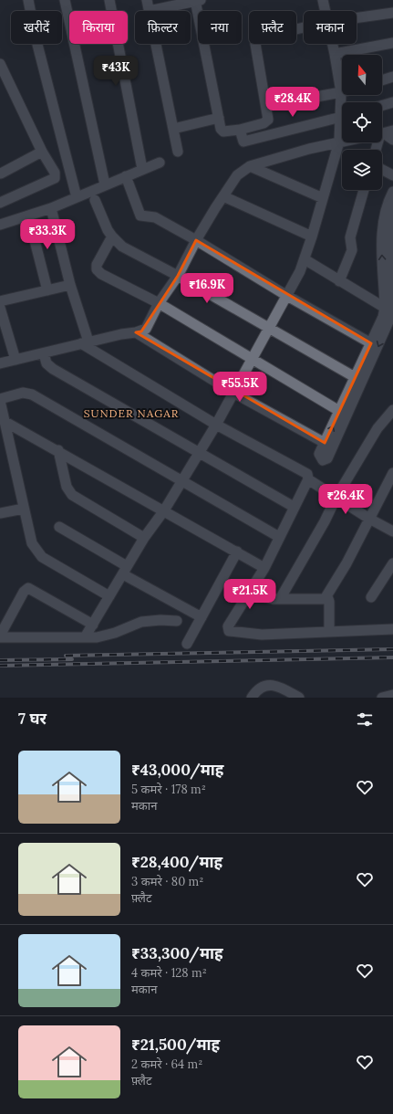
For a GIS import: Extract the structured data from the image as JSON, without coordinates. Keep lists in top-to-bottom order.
{
  "districts": ["SUNDER NAGAR"],
  "north": "top",
  "page": {
    "chip": [
      "खरीदें",
      "किराया",
      "फ़िल्टर",
      "नया",
      "फ़्लैट",
      "मकान"
    ],
    "price": [
      "₹43K",
      "₹28.4K",
      "₹33.3K",
      "₹16.9K",
      "₹55.5K",
      "₹26.4K",
      "₹21.5K"
    ],
    "heading": "7 घर",
    "list": [
      {
        "name": "₹43,000/माह",
        "note": "5 कमरे · 178 m² · मकान"
      },
      {
        "name": "₹28,400/माह",
        "note": "3 कमरे · 80 m² · फ़्लैट"
      },
      {
        "name": "₹33,300/माह",
        "note": "4 कमरे · 128 m² · मकान"
      },
      {
        "name": "₹21,500/माह",
        "note": "2 कमरे · 64 m² · फ़्लैट"
      }
    ]
  }
}
